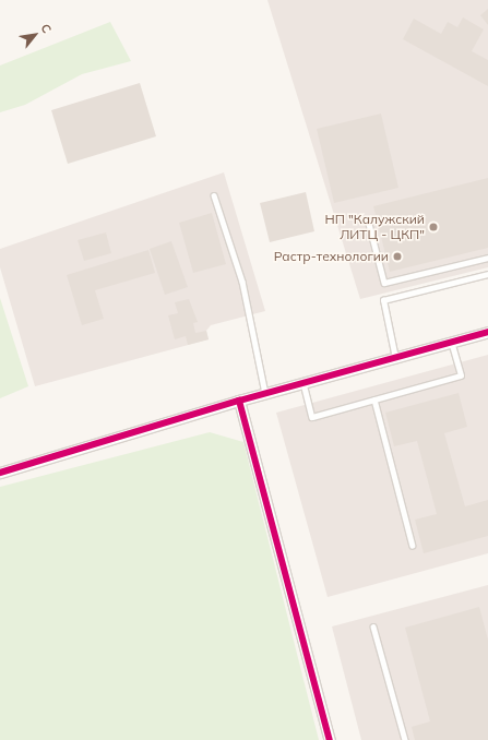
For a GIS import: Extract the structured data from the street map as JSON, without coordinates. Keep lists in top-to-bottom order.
{
  "places": ["НП \"Калужский ЛИТЦ - ЦКП\"", "Растр-технологии"],
  "north": "top right"
}
